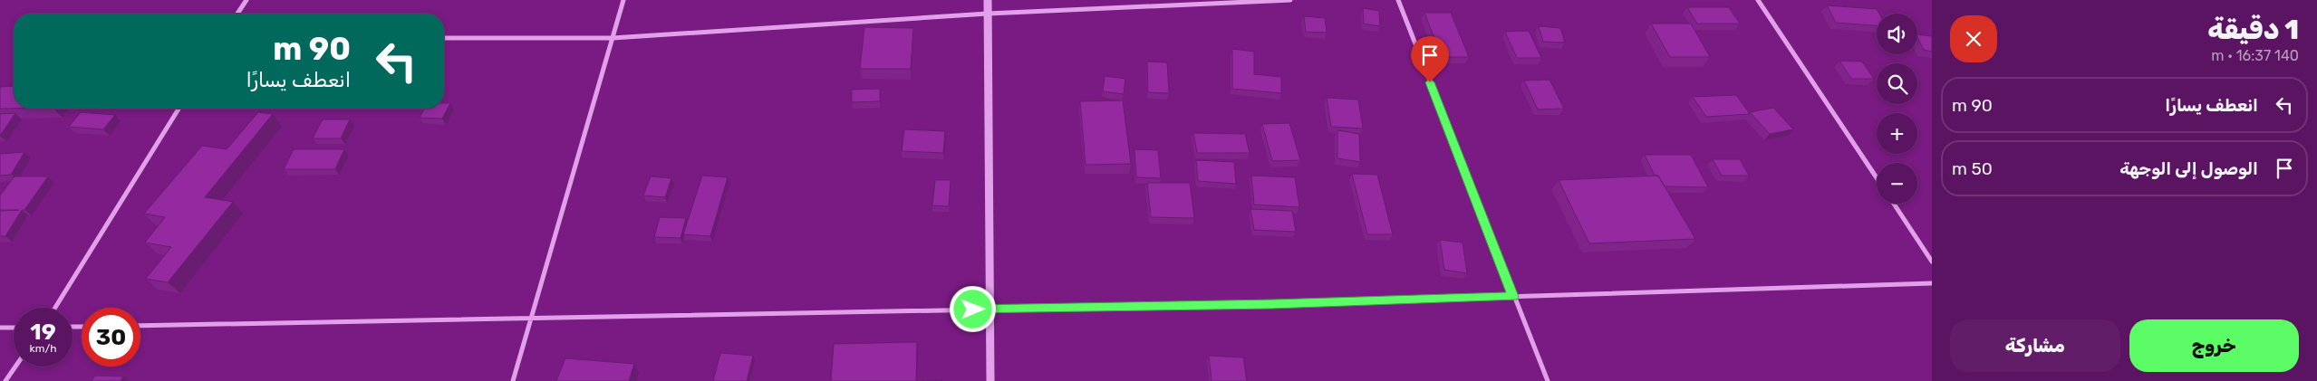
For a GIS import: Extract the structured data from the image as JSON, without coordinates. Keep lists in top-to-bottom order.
{
  "page": {
    "heading": ["1 دقيقة", "140 m · 16:37"],
    "map_buttons": ["+", "−"],
    "turn": ["90 m", "انعطف يسارًا"],
    "list": [
      {
        "name": "انعطف يسارًا",
        "value": "90 m"
      },
      {
        "name": "الوصول إلى الوجهة",
        "value": "50 m"
      }
    ],
    "speed": "19 km/h",
    "limit": "30",
    "buttons": ["خروج", "مشاركة"]
  }
}
